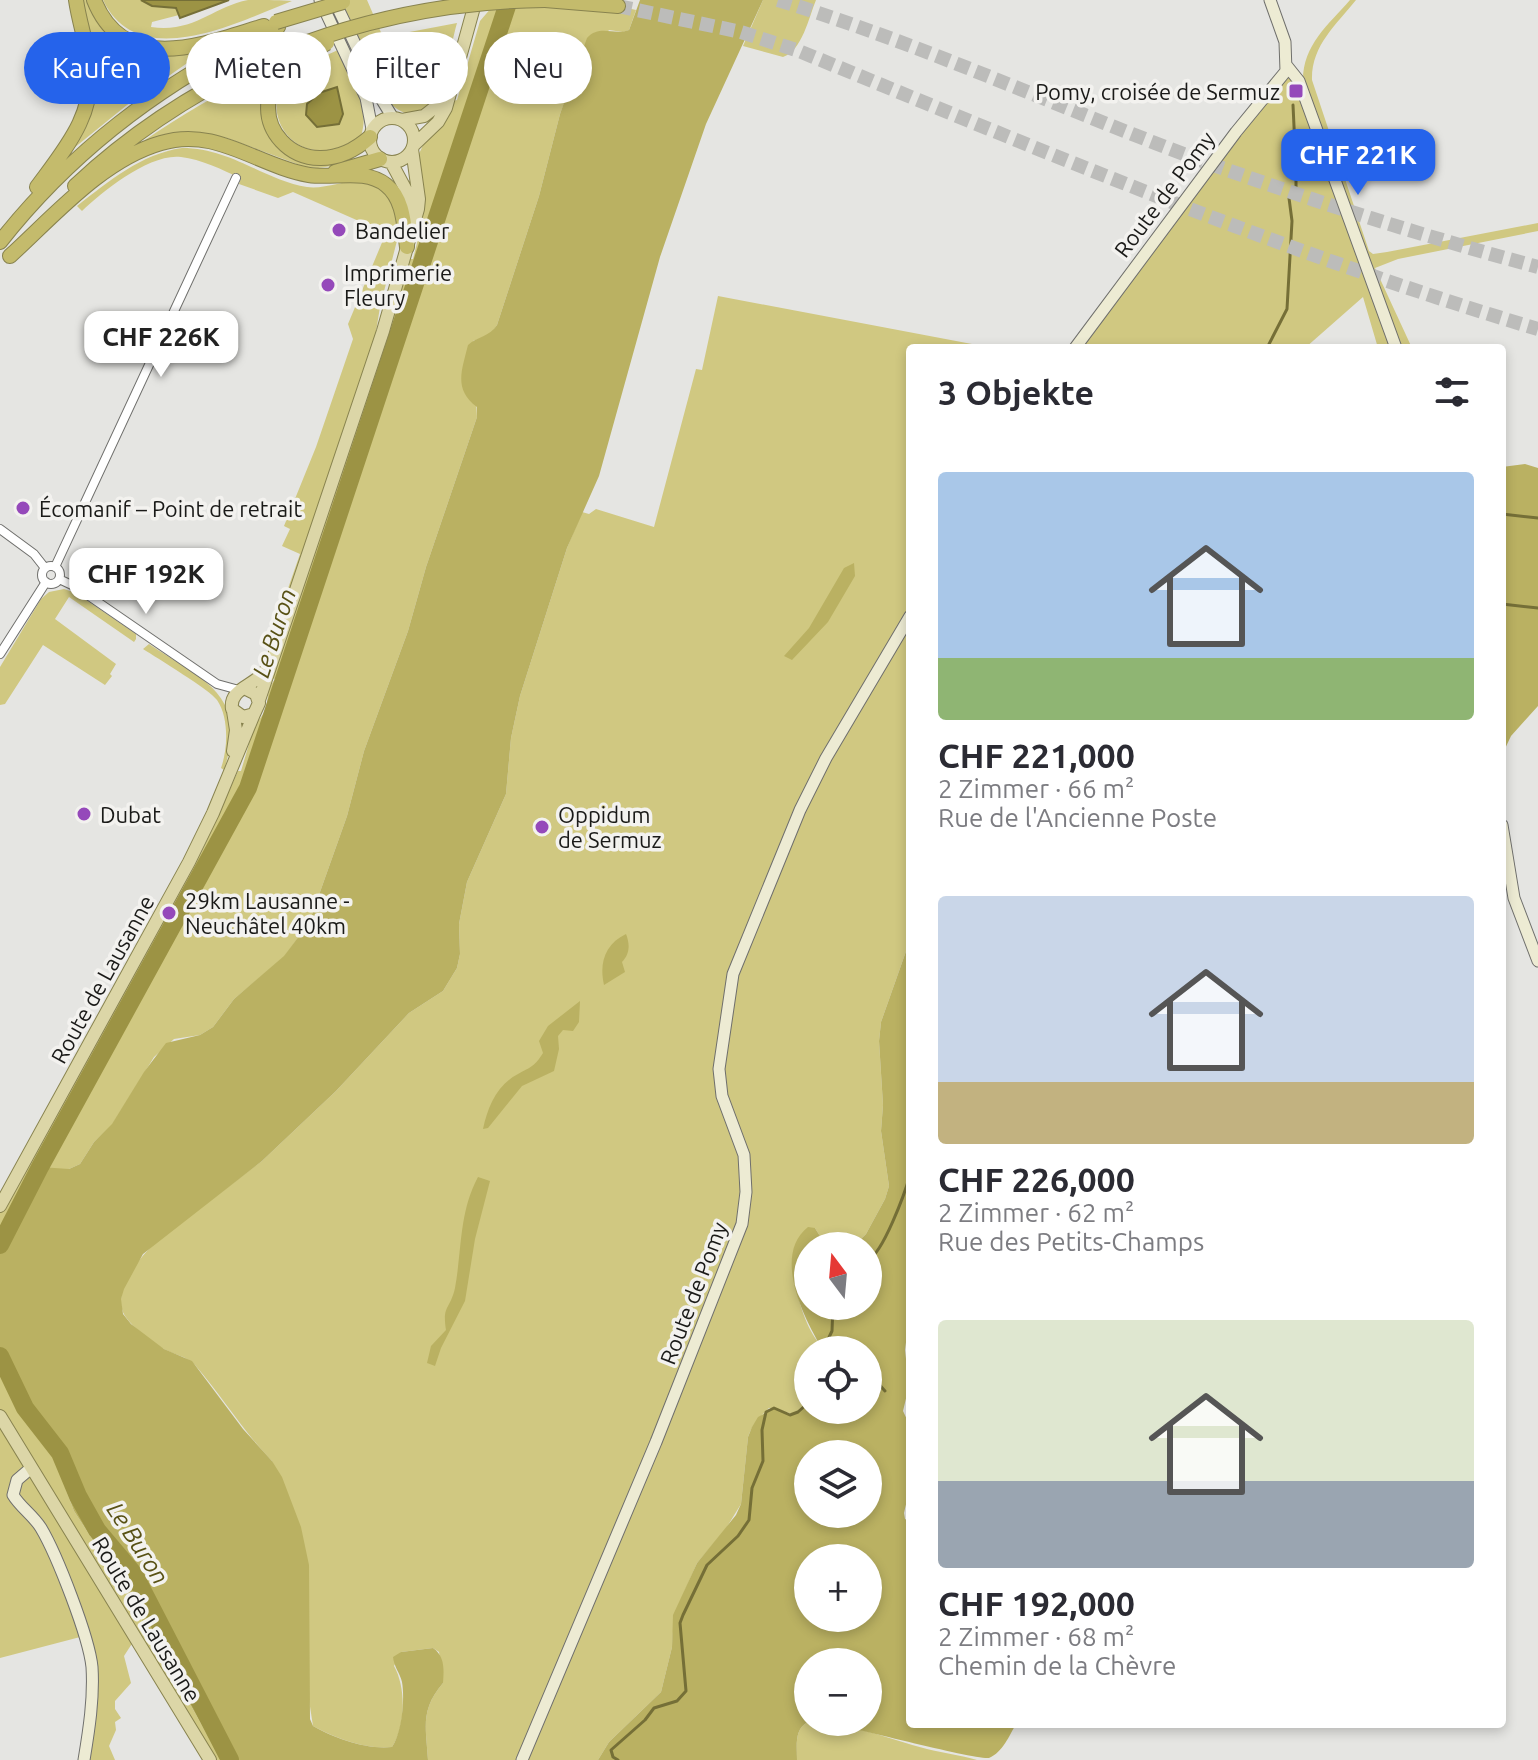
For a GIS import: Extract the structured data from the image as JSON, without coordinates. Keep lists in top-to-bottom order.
{
  "streets": {
    "main road": ["Route de Lausanne"],
    "street": ["Route de Pomy"]
  },
  "water": ["Le Buron"],
  "places": {
    "transit": ["Pomy, croisée de Sermuz"],
    "other": [
      "Bandelier",
      "Imprimerie Fleury",
      "Écomanif – Point de retrait",
      "Dubat",
      "Oppidum de Sermuz",
      "29km Lausanne - Neuchâtel 40km"
    ]
  },
  "north": "top",
  "page": {
    "chip": [
      "Kaufen",
      "Mieten",
      "Filter",
      "Neu"
    ],
    "price": ["CHF 221K", "CHF 226K", "CHF 192K"],
    "heading": "3 Objekte",
    "list": [
      {
        "name": "CHF 221,000",
        "note": "2 Zimmer · 66 m² · Rue de l'Ancienne Poste"
      },
      {
        "name": "CHF 226,000",
        "note": "2 Zimmer · 62 m² · Rue des Petits-Champs"
      },
      {
        "name": "CHF 192,000",
        "note": "2 Zimmer · 68 m² · Chemin de la Chèvre"
      }
    ],
    "map_buttons": ["+", "−"]
  }
}
